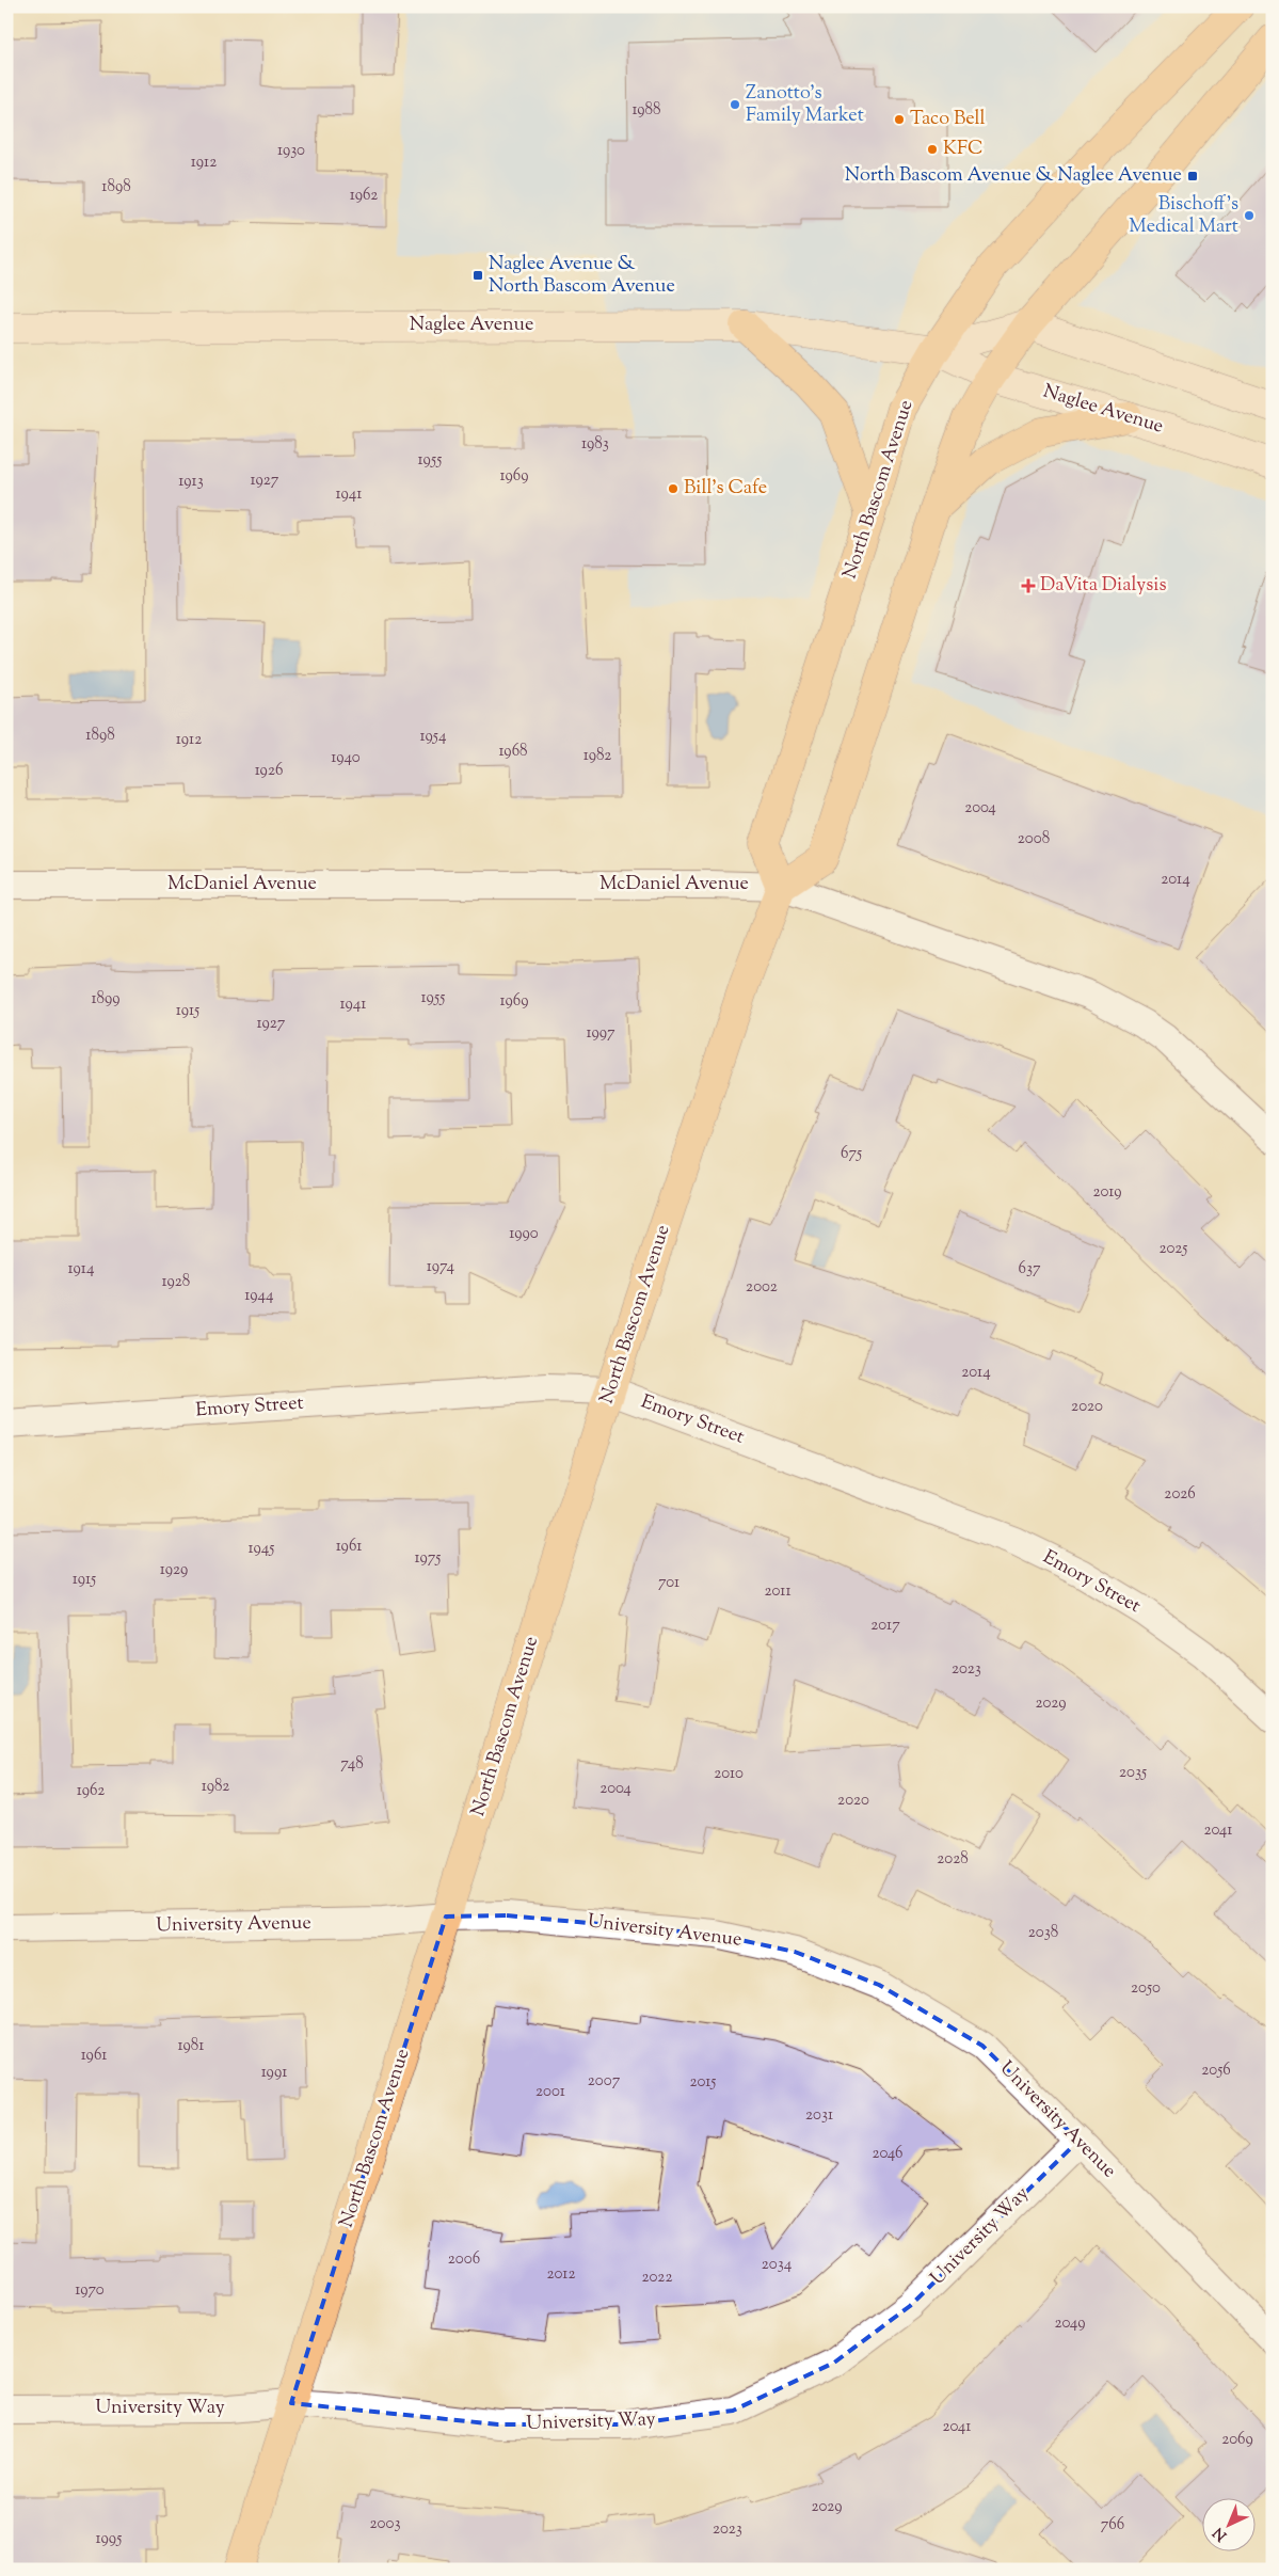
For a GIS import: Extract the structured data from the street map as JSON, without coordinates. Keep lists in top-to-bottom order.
{
  "streets": {
    "main road": ["Naglee Avenue", "North Bascom Avenue"],
    "street": [
      "McDaniel Avenue",
      "Emory Street",
      "University Avenue",
      "University Way"
    ]
  },
  "crossings": [
    ["Naglee Avenue", "North Bascom Avenue"],
    ["North Bascom Avenue", "McDaniel Avenue"],
    ["North Bascom Avenue", "Emory Street"],
    ["North Bascom Avenue", "University Avenue"],
    ["North Bascom Avenue", "University Way"],
    ["University Avenue", "University Way"]
  ],
  "places": {
    "other": [
      "Zanotto’s Family Market",
      "Taco Bell",
      "KFC",
      "Bischoff’s Medical Mart",
      "Bill’s Cafe"
    ],
    "transit": ["North Bascom Avenue & Naglee Avenue", "Naglee Avenue & North Bascom Avenue"],
    "health": ["DaVita Dialysis"]
  },
  "house_numbers": [
    "1988",
    "1930",
    "1912",
    "1898",
    "1962",
    "1983",
    "1955",
    "1969",
    "1927",
    "1913",
    "1941",
    "1898",
    "1954",
    "1912",
    "1968",
    "1982",
    "1940",
    "1926",
    "2004",
    "2008",
    "2014",
    "1955",
    "1899",
    "1969",
    "1941",
    "1915",
    "1927",
    "1997",
    "675",
    "2019",
    "1990",
    "2025",
    "1974",
    "1914",
    "637",
    "1928",
    "2002",
    "1944",
    "2014",
    "2020",
    "2026",
    "1961",
    "1945",
    "1975",
    "1929",
    "1915",
    "701",
    "2011",
    "2017",
    "2023",
    "2029",
    "748",
    "2035",
    "2010",
    "1982",
    "2004",
    "1962",
    "2020",
    "2041",
    "2028",
    "2038",
    "2050",
    "1981",
    "1961",
    "2056",
    "1991",
    "2007",
    "2015",
    "2001",
    "2031",
    "2046",
    "2006",
    "2034",
    "2012",
    "2022",
    "1970",
    "2049",
    "2041",
    "2069",
    "2029",
    "2003",
    "766",
    "2023",
    "1995"
  ],
  "north": "bottom left"
}
